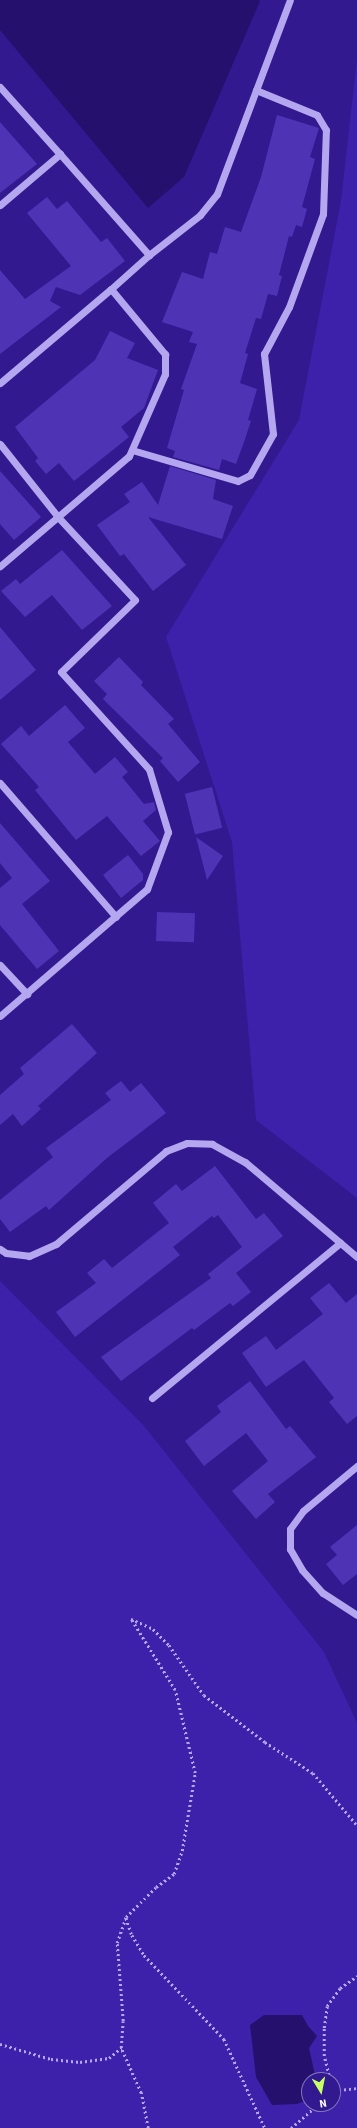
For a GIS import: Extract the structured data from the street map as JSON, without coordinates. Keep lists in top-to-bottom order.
{
  "north": "bottom"
}
